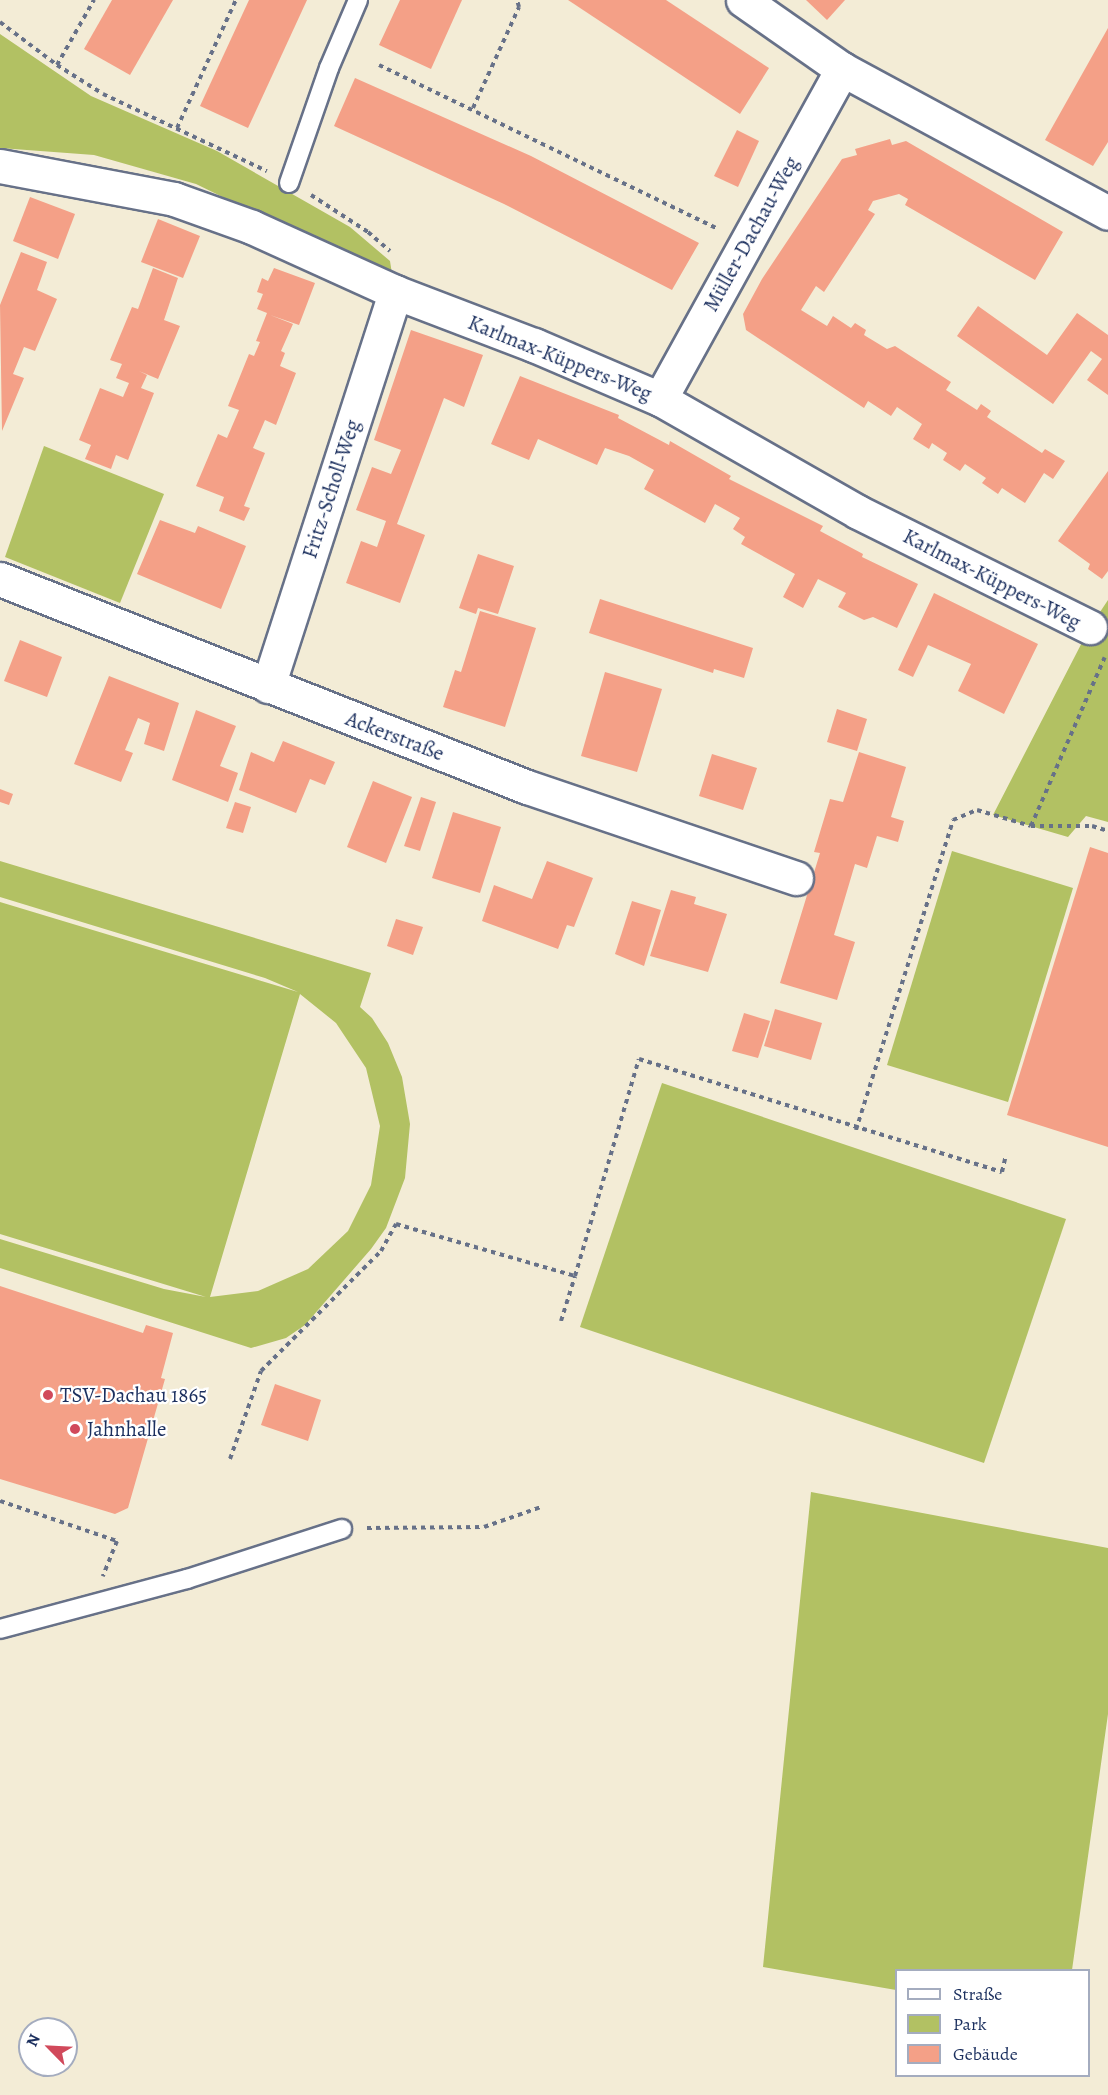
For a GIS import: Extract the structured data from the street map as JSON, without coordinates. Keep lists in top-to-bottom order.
{
  "streets": {
    "street": [
      "Müller-Dachau-Weg",
      "Karlmax-Küppers-Weg",
      "Fritz-Scholl-Weg",
      "Ackerstraße"
    ]
  },
  "crossings": [
    ["Müller-Dachau-Weg", "Karlmax-Küppers-Weg"],
    ["Karlmax-Küppers-Weg", "Fritz-Scholl-Weg"],
    ["Fritz-Scholl-Weg", "Ackerstraße"]
  ],
  "places": ["TSV-Dachau 1865", "Jahnhalle"],
  "legend": ["Straße", "Park", "Gebäude"],
  "north": "top left"
}
